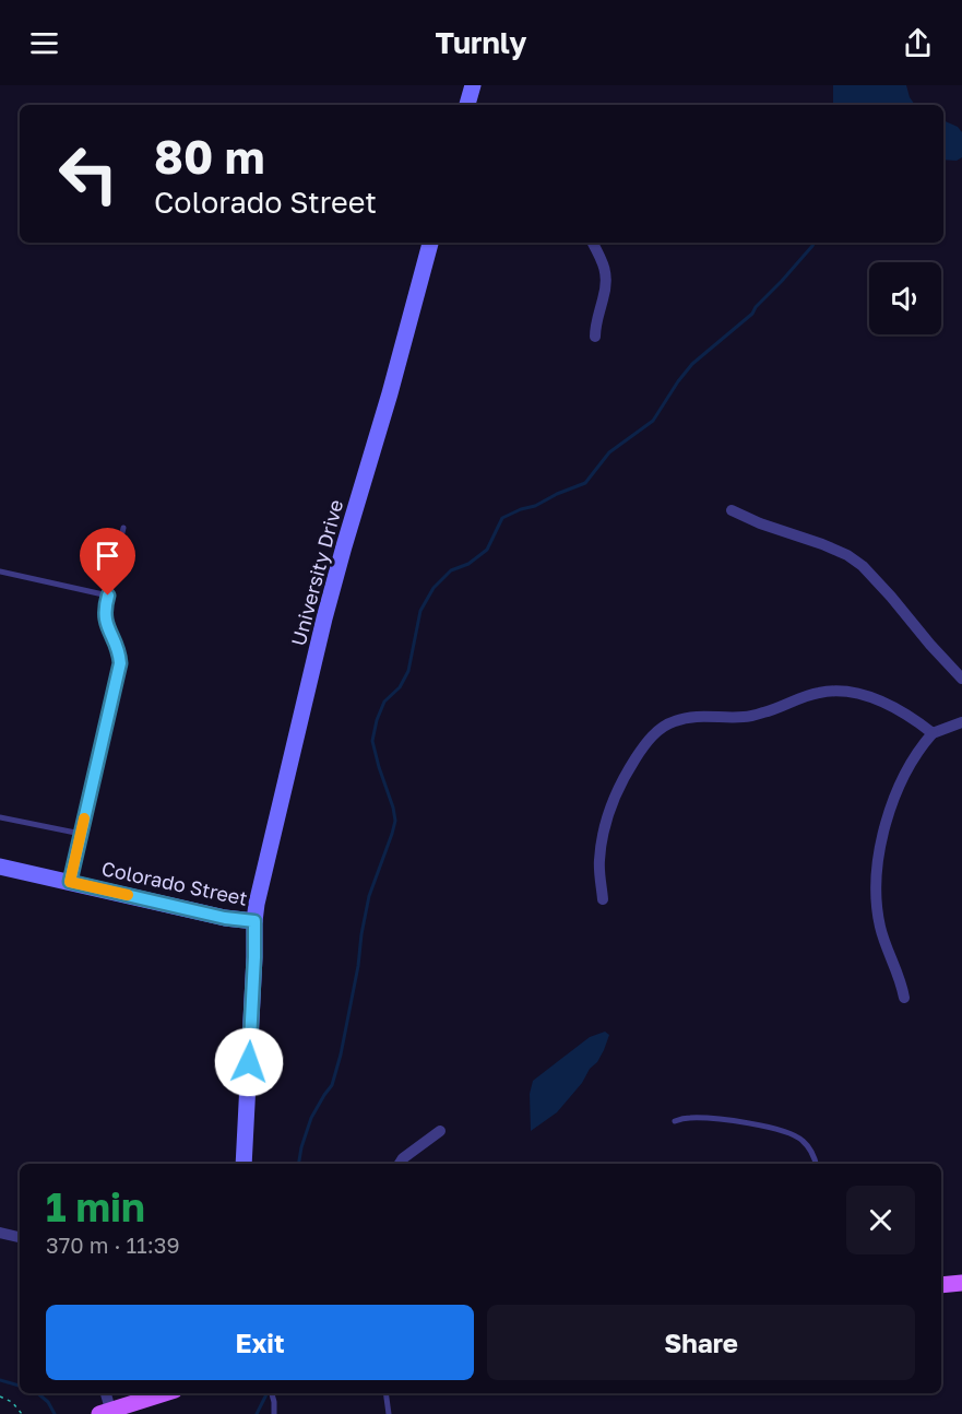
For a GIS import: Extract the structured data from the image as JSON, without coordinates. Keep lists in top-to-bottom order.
{
  "streets": {
    "street": ["University Drive", "Colorado Street"]
  },
  "crossings": [
    ["University Drive", "Colorado Street"]
  ],
  "page": {
    "header": "Turnly",
    "turn": ["80 m", "Colorado Street"],
    "heading": ["1 min", "370 m · 11:39"],
    "buttons": ["Exit", "Share"]
  }
}
